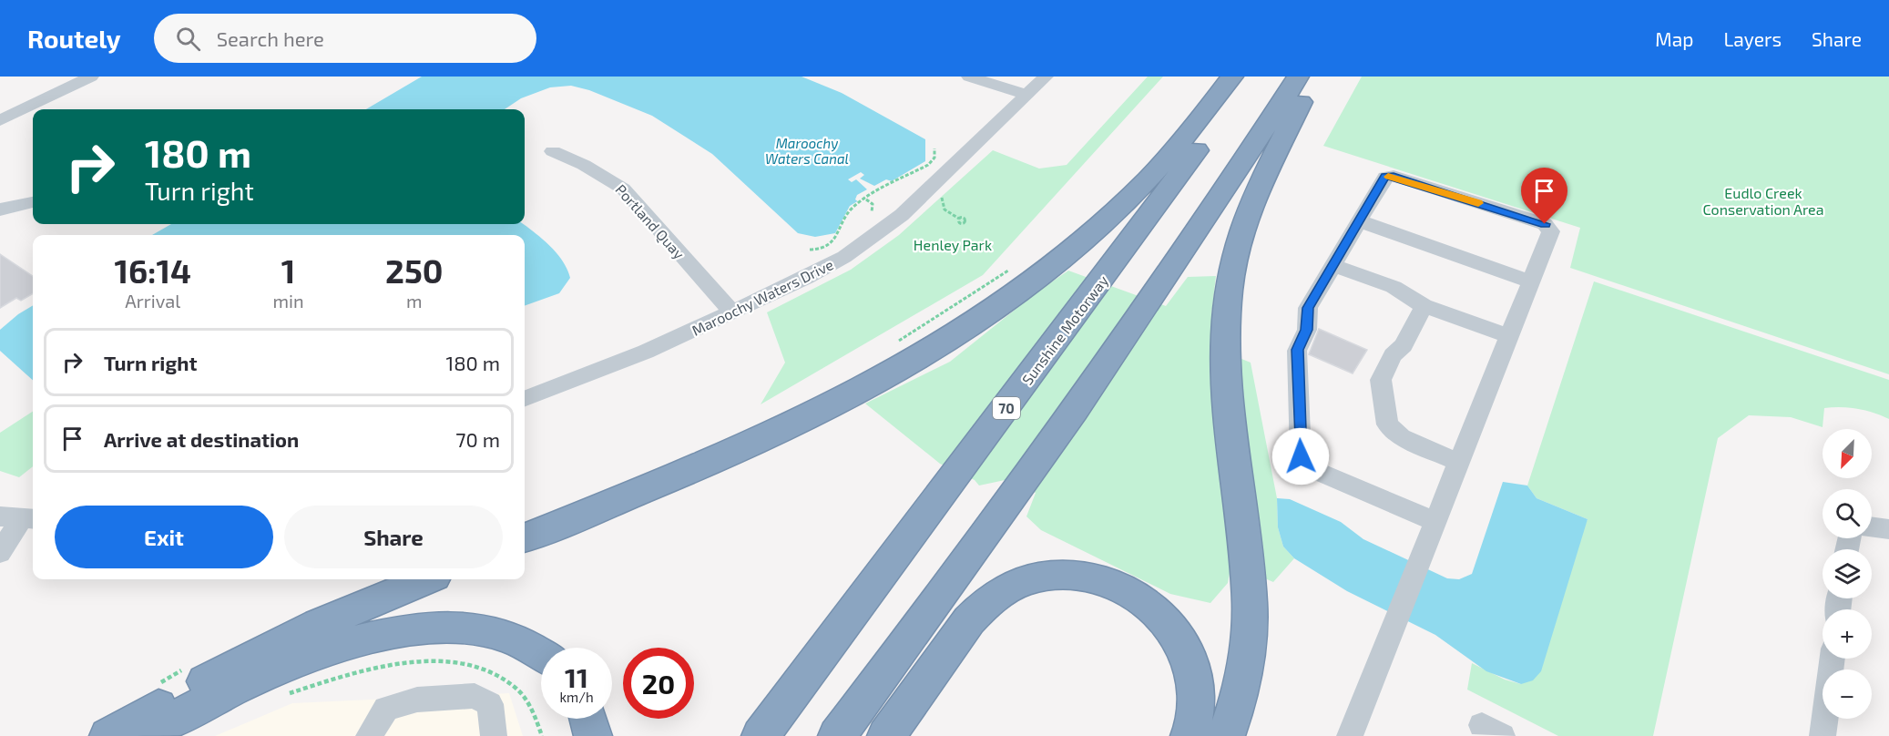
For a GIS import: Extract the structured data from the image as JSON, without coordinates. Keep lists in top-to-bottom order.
{
  "streets": {
    "highway": ["Sunshine Motorway", "70"],
    "street": ["Portland Quay", "Maroochy Waters Drive"]
  },
  "crossings": [
    ["Portland Quay", "Maroochy Waters Drive"]
  ],
  "water": ["Maroochy Waters Canal"],
  "parks": ["Eudlo Creek Conservation Area", "Henley Park"],
  "north": "bottom left",
  "page": {
    "header": "Routely",
    "search": "Search here",
    "nav": ["Map", "Layers", "Share"],
    "turn": ["180 m", "Turn right"],
    "eta": [
      "16:14",
      "Arrival",
      "1",
      "min",
      "250",
      "m"
    ],
    "list": [
      {
        "name": "Turn right",
        "value": "180 m"
      },
      {
        "name": "Arrive at destination",
        "value": "70 m"
      }
    ],
    "map_buttons": ["+", "−"],
    "buttons": ["Exit", "Share"],
    "speed": "11 km/h",
    "limit": "20"
  }
}
